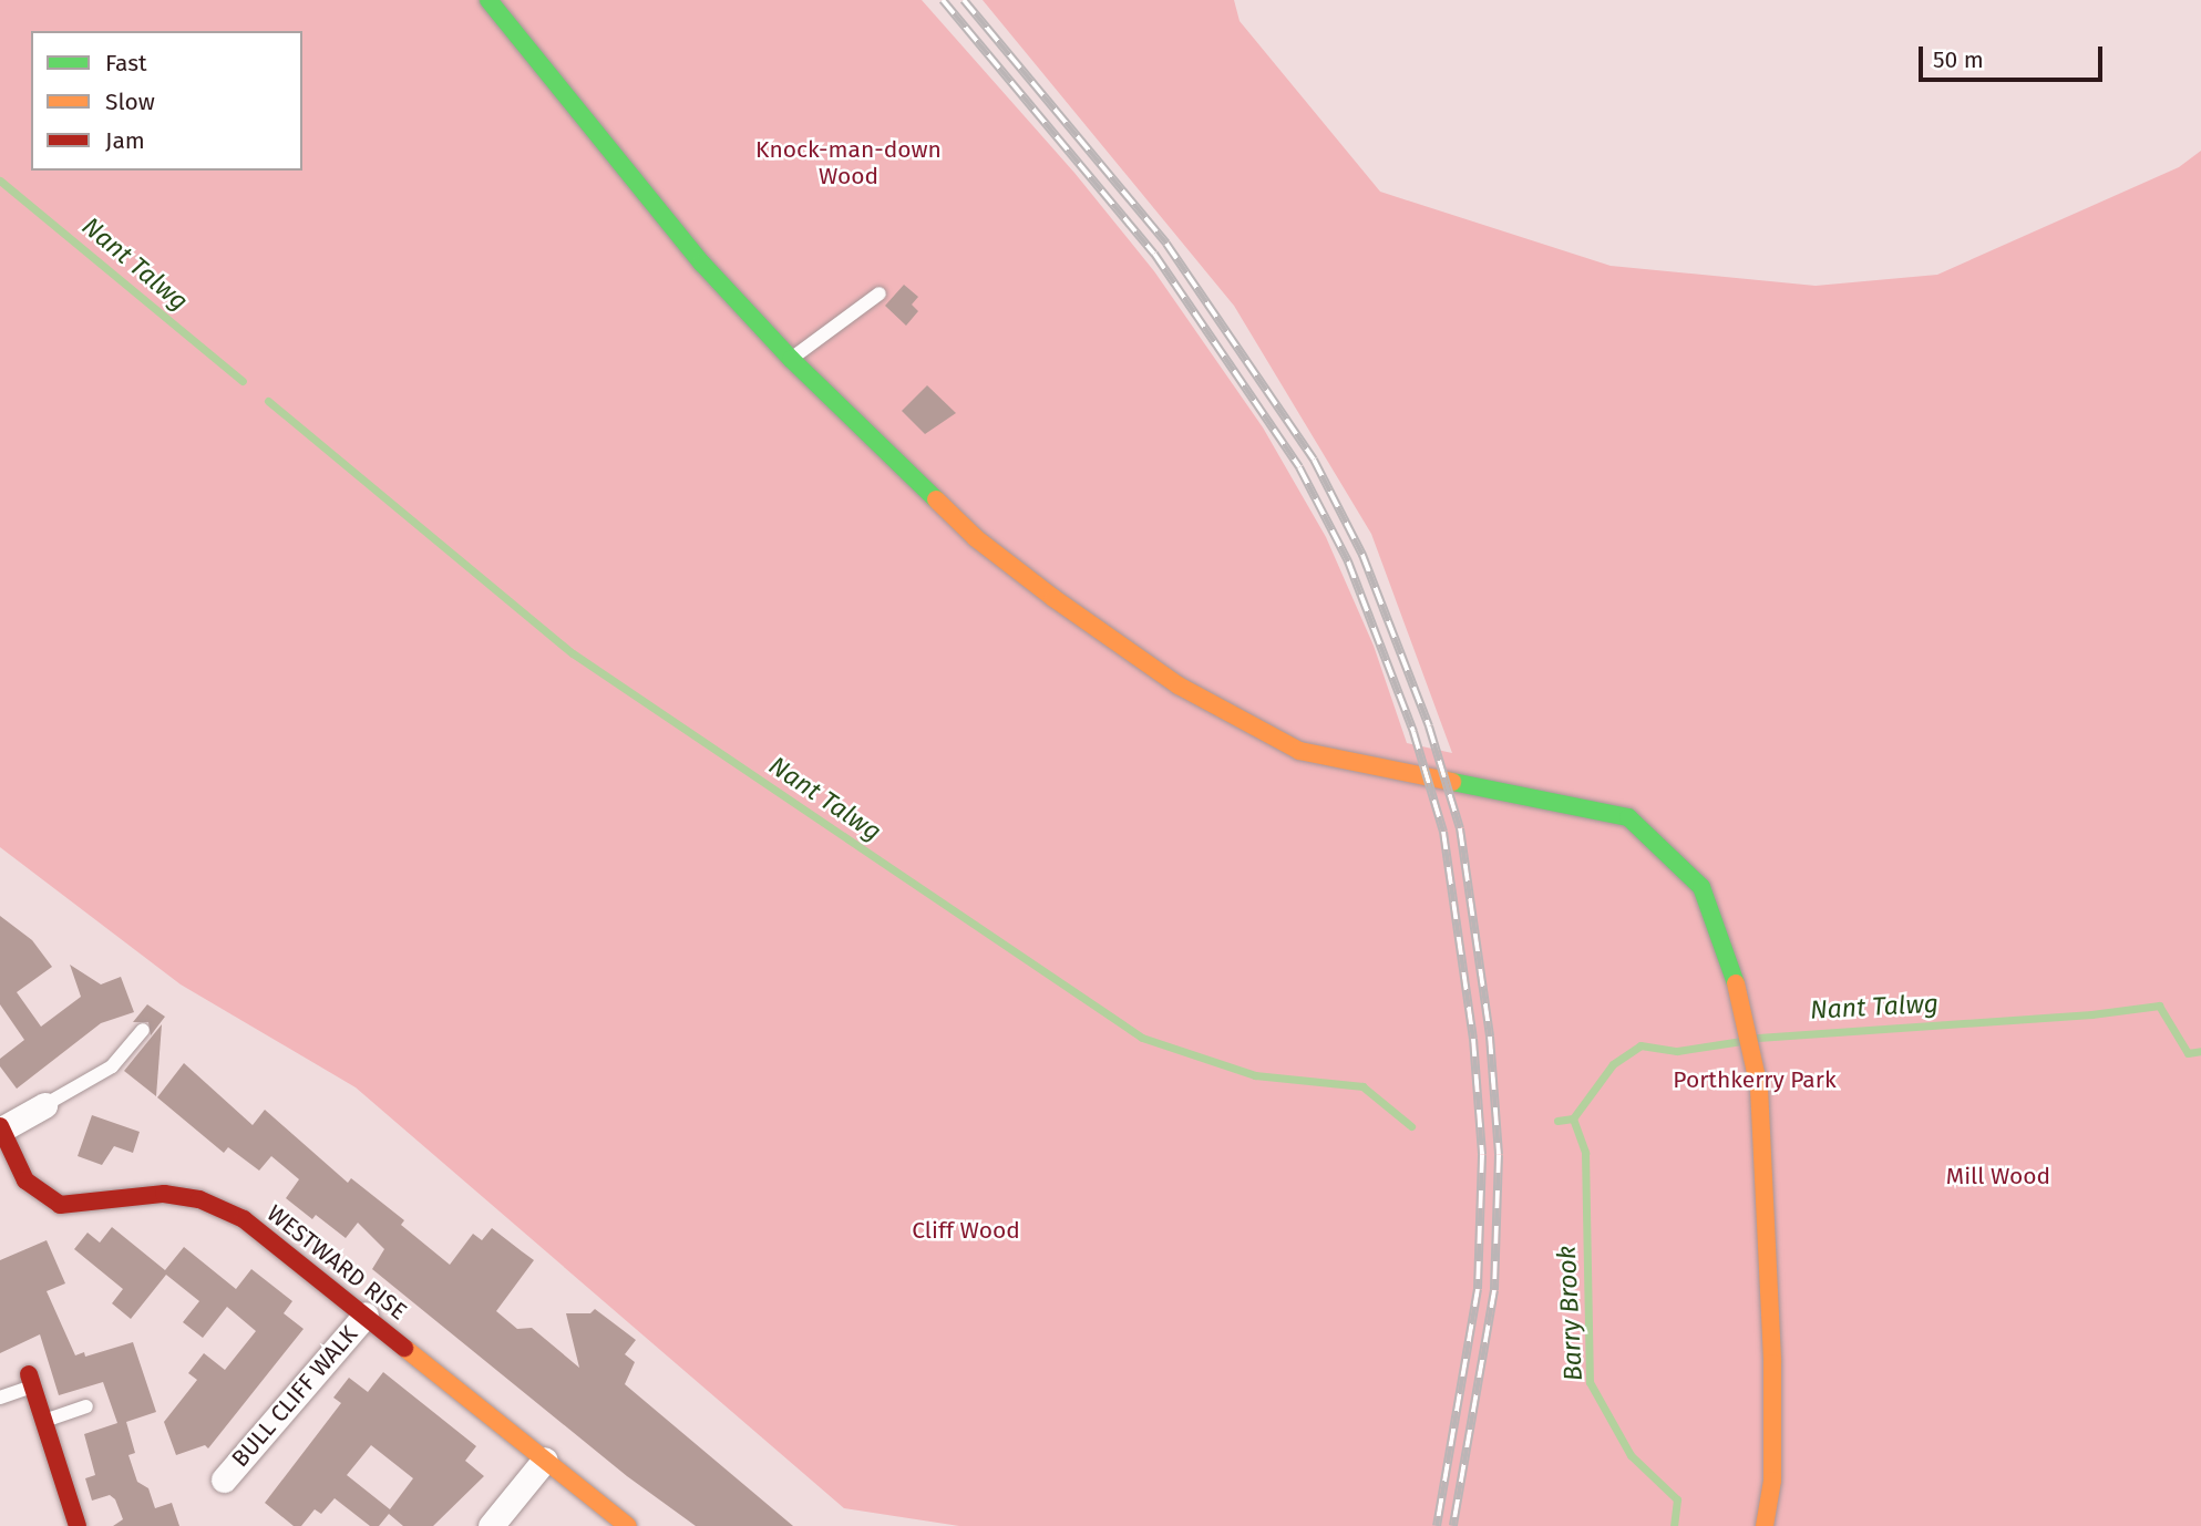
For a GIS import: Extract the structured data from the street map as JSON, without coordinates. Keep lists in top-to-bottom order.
{
  "streets": {
    "street": ["WESTWARD RISE", "BULL CLIFF WALK"]
  },
  "crossings": [
    ["WESTWARD RISE", "BULL CLIFF WALK"]
  ],
  "water": ["Nant Talwg", "Barry Brook"],
  "parks": [
    "Knock-man-down Wood",
    "Porthkerry Park",
    "Mill Wood",
    "Cliff Wood"
  ],
  "legend": ["Fast", "Slow", "Jam"],
  "scale_bar": "50 m"
}
